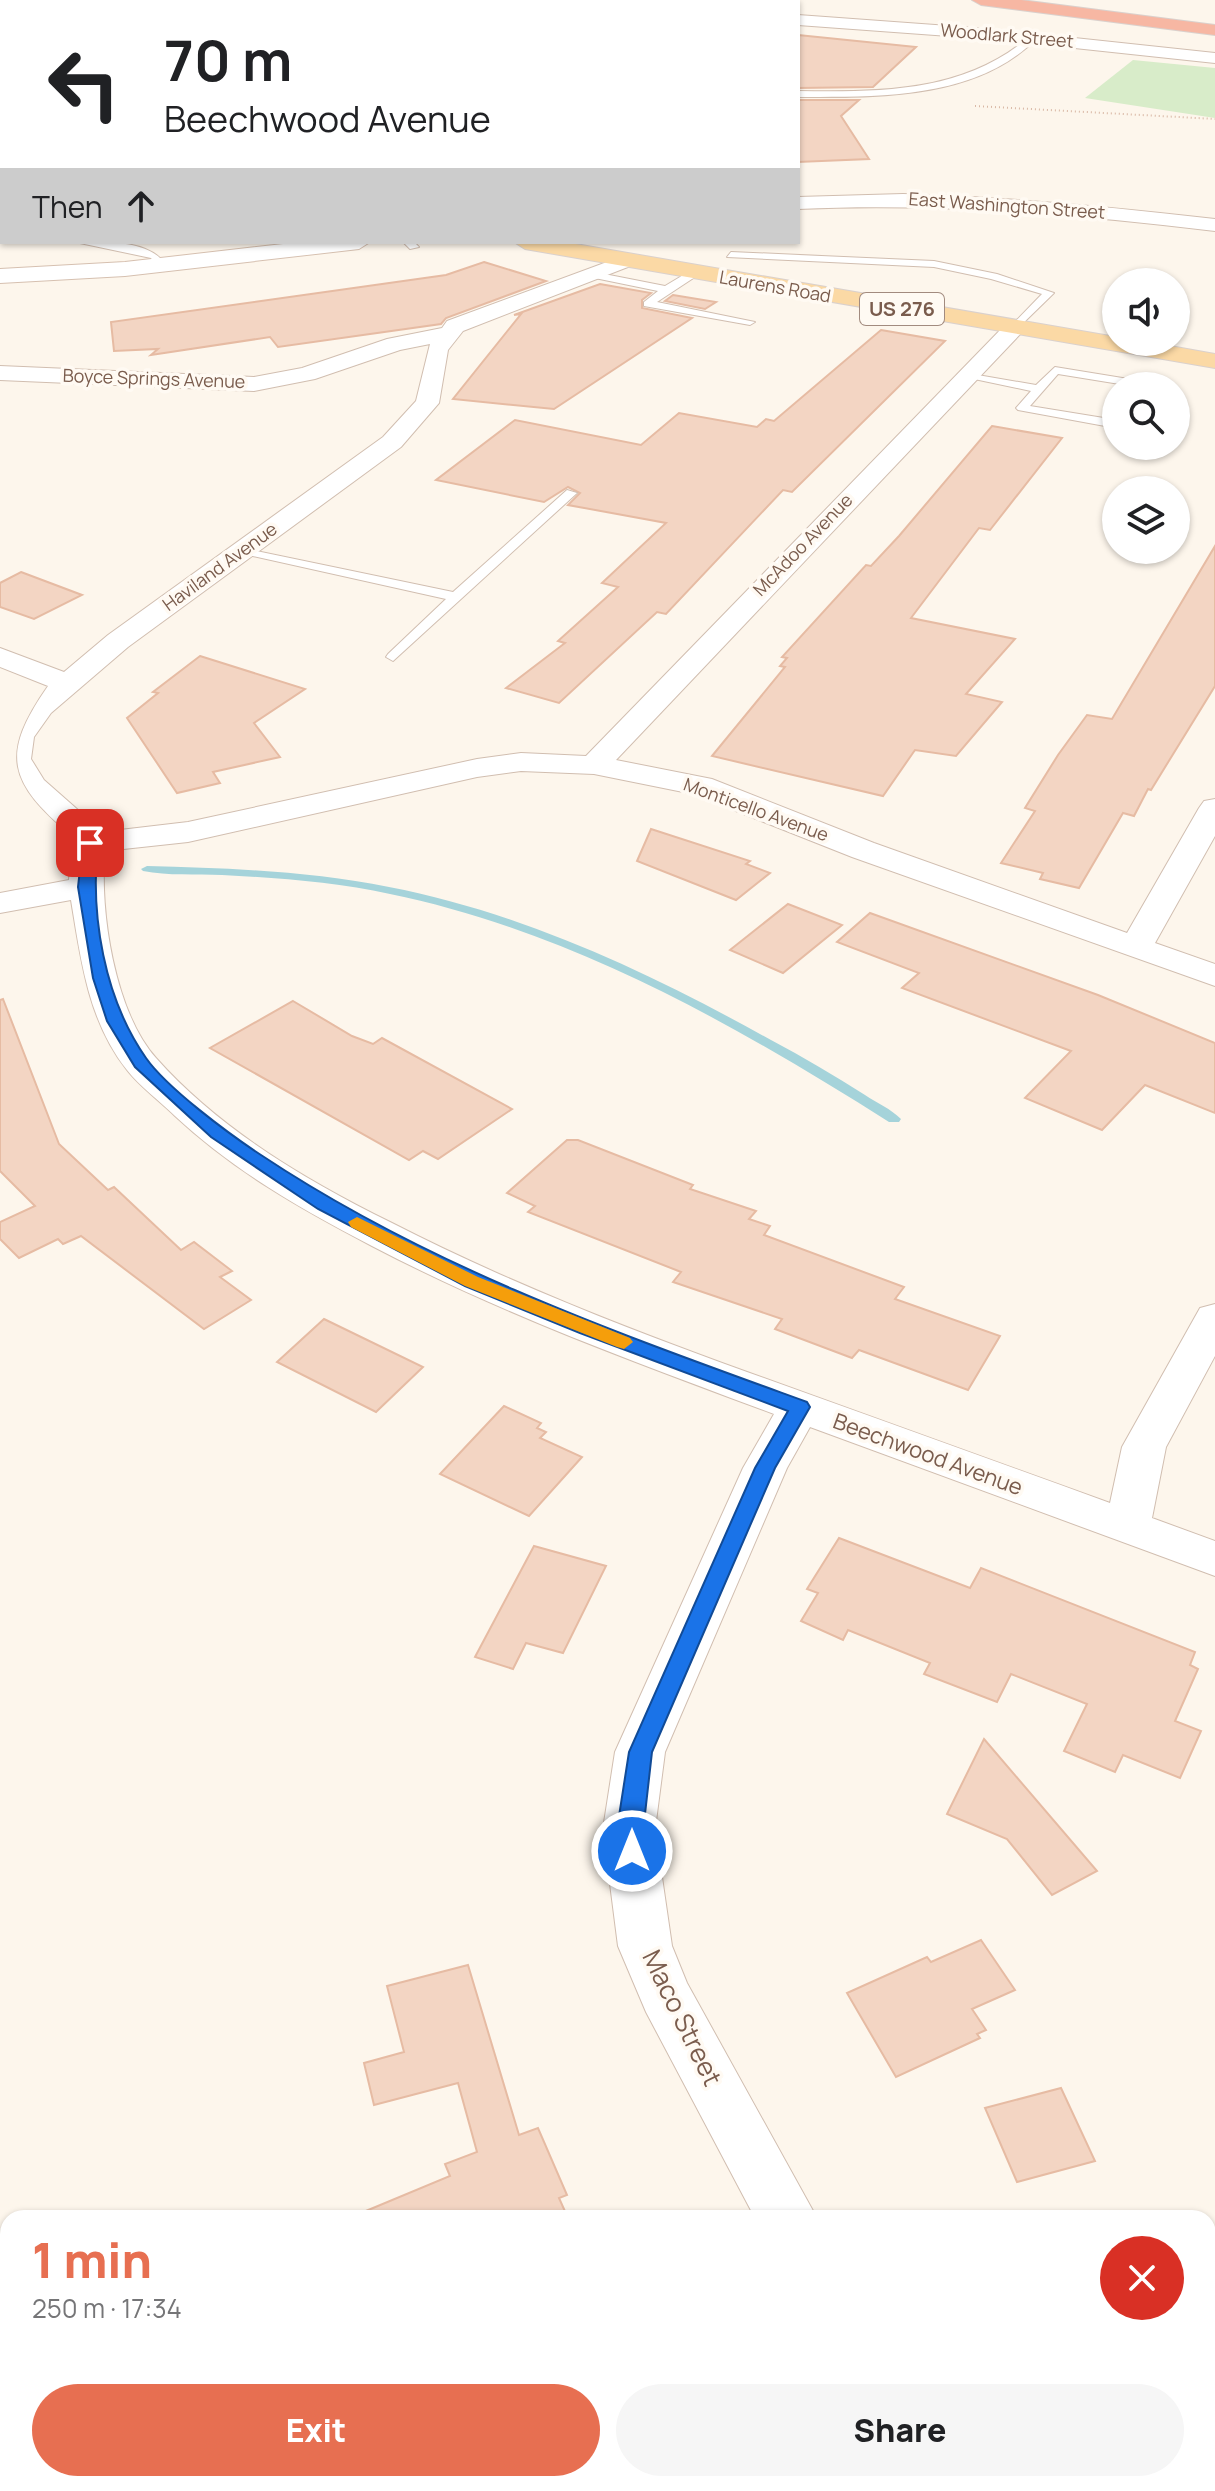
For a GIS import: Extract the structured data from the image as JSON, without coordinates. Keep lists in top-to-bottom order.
{
  "streets": {
    "main road": ["Laurens Road", "US 276"],
    "street": [
      "Woodlark Street",
      "East Washington Street",
      "Boyce Springs Avenue",
      "McAdoo Avenue",
      "Haviland Avenue",
      "Monticello Avenue",
      "Beechwood Avenue",
      "Maco Street"
    ]
  },
  "crossings": [
    ["Laurens Road", "McAdoo Avenue"],
    ["Boyce Springs Avenue", "Haviland Avenue"],
    ["McAdoo Avenue", "Monticello Avenue"],
    ["Haviland Avenue", "Monticello Avenue"],
    ["Beechwood Avenue", "Maco Street"]
  ],
  "page": {
    "turn": ["70 m", "Beechwood Avenue"],
    "then": "Then",
    "heading": ["1 min", "250 m · 17:34"],
    "buttons": ["Exit", "Share"]
  }
}
